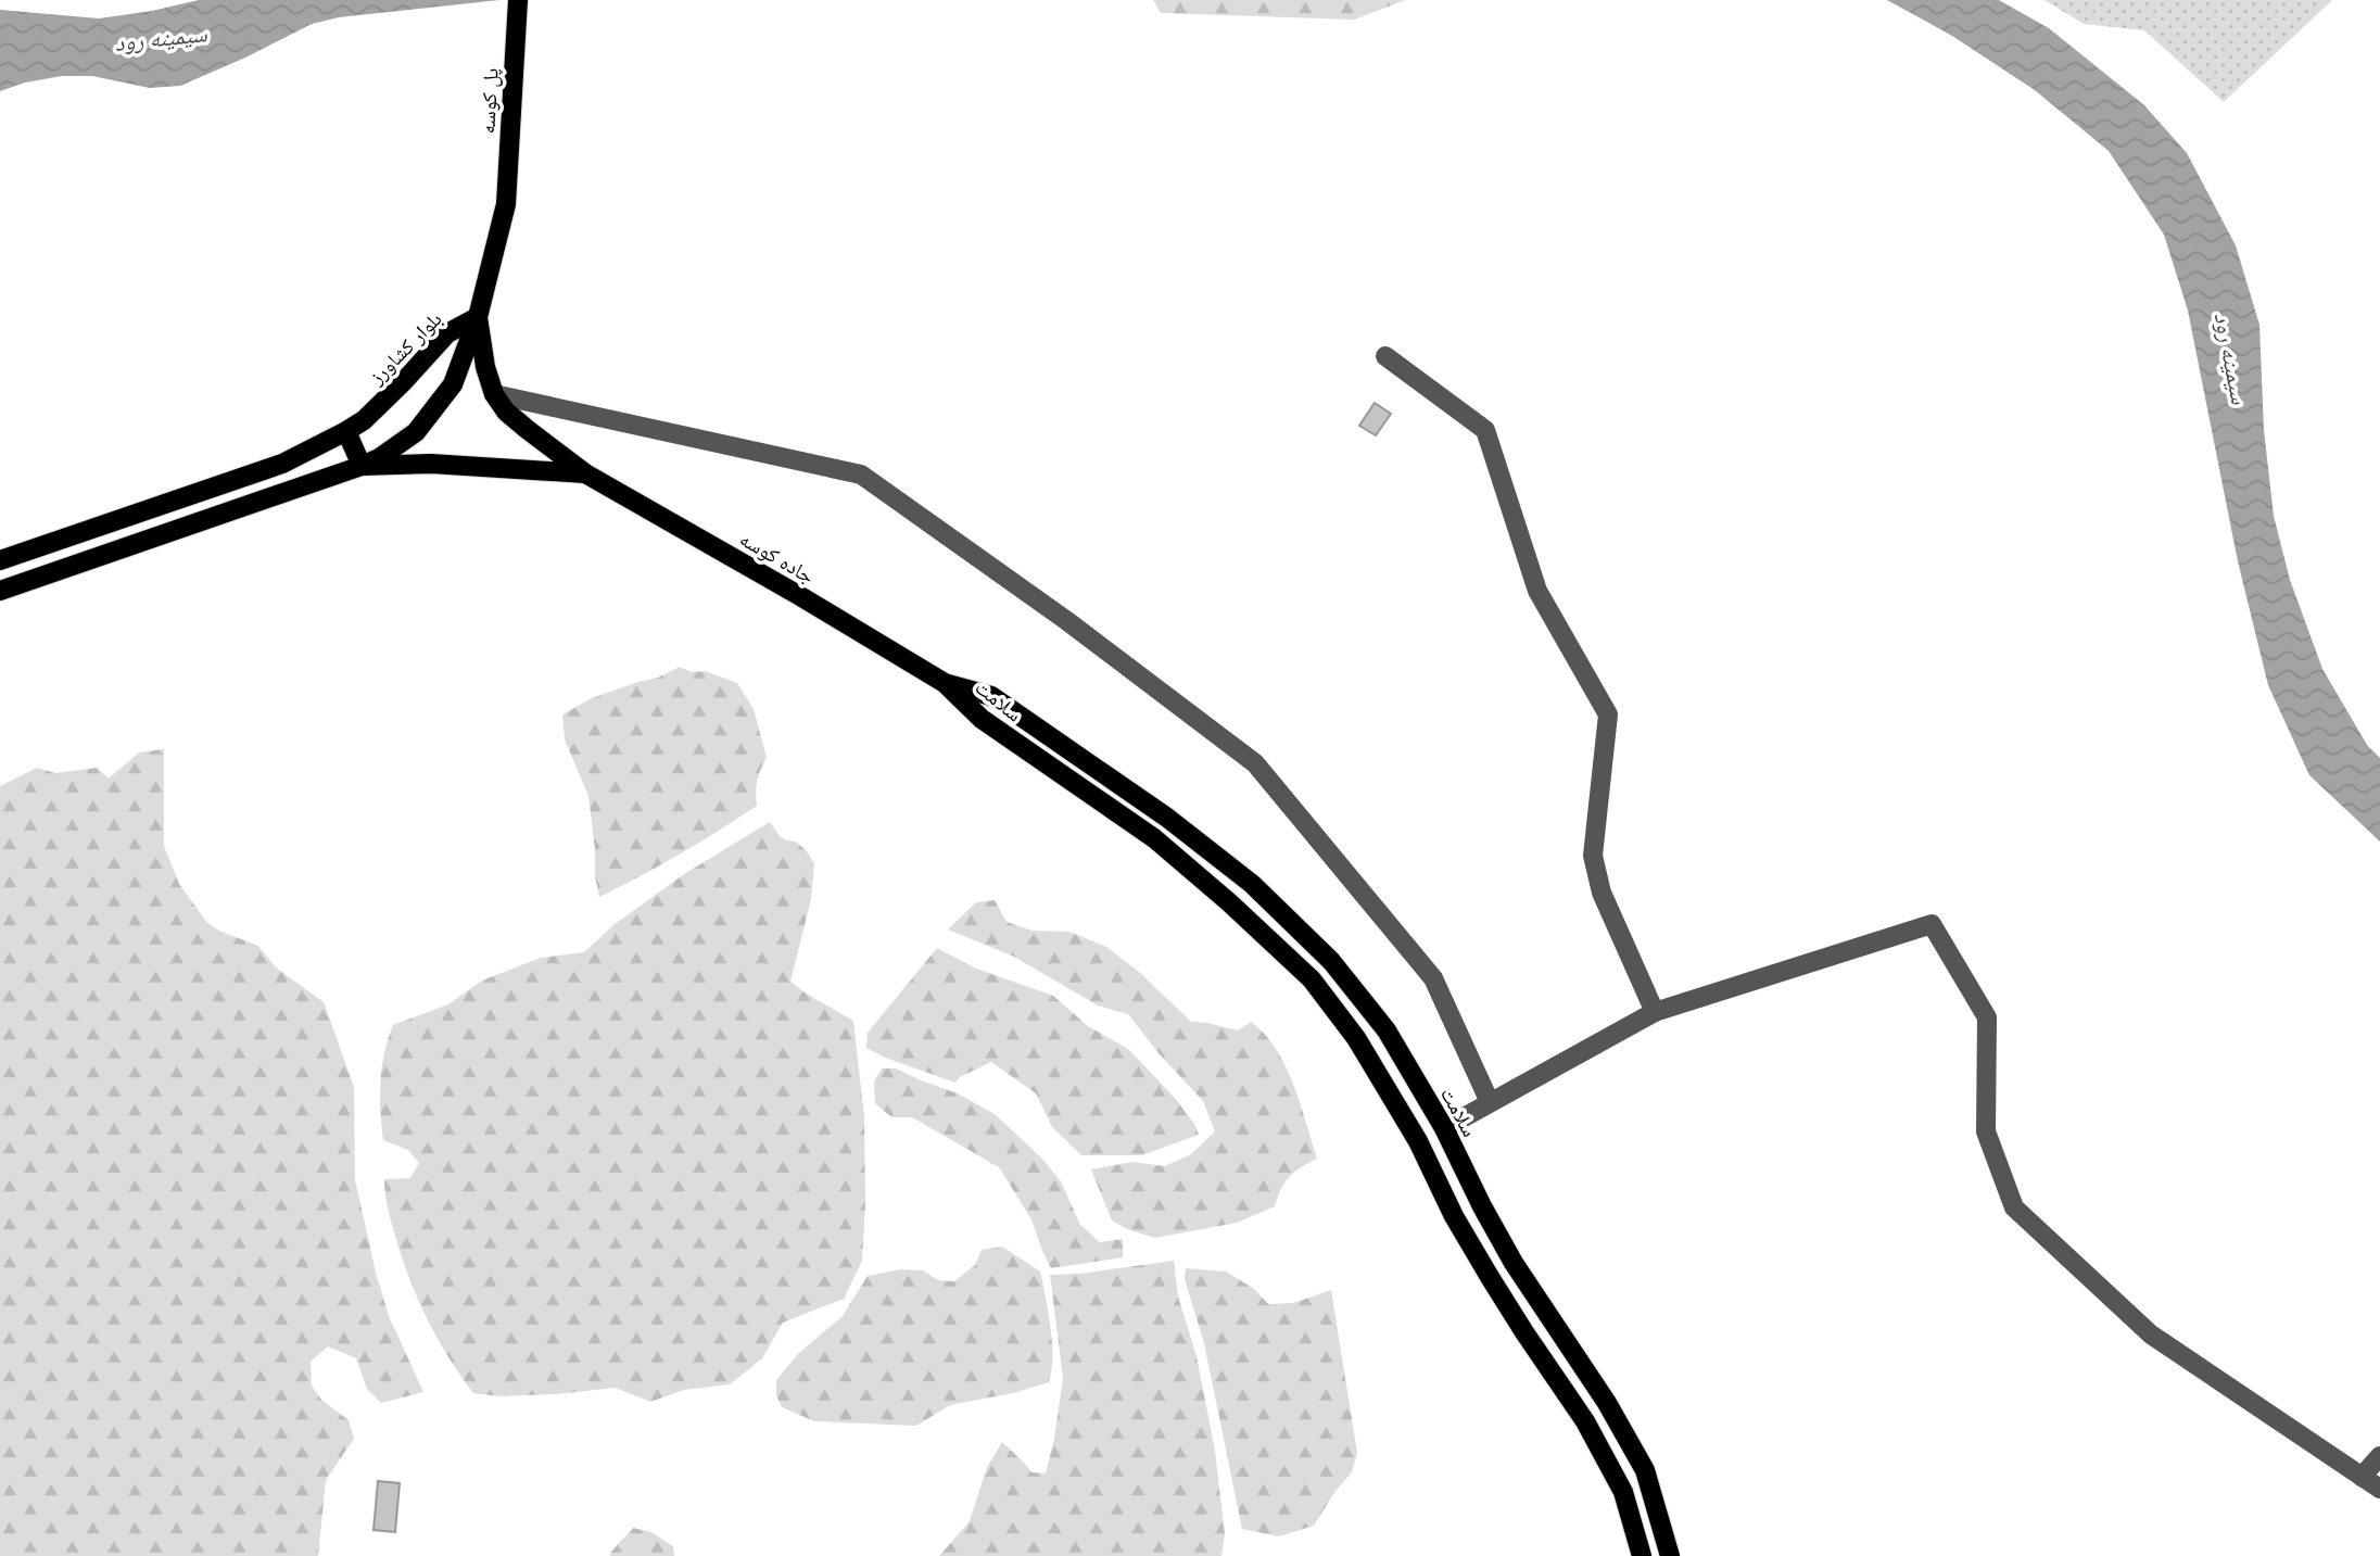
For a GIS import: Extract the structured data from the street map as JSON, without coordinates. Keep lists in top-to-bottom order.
{
  "streets": {
    "main road": [
      "پل کوسه",
      "بلوار کشاورز",
      "جاده کوسه",
      "سلامت"
    ]
  },
  "crossings": [
    ["پل کوسه", "بلوار کشاورز"],
    ["پل کوسه", "جاده کوسه"],
    ["بلوار کشاورز", "جاده کوسه"],
    ["جاده کوسه", "سلامت"]
  ],
  "water": ["سیمینه رود"]
}
